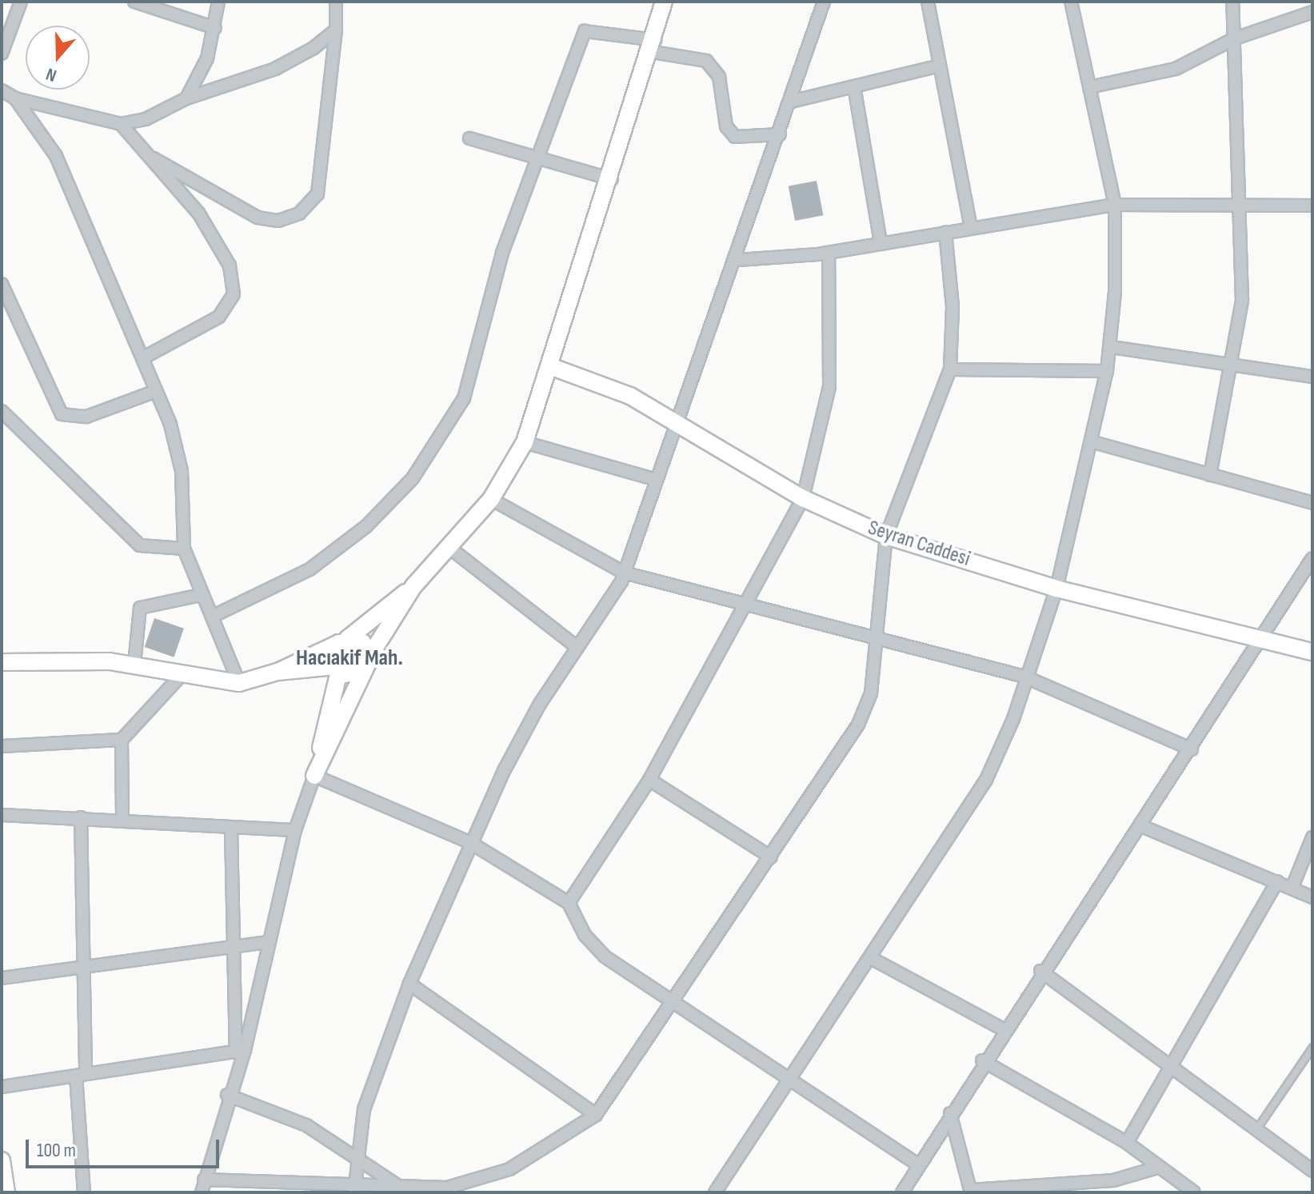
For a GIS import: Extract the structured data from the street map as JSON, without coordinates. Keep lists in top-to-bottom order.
{
  "streets": {
    "street": ["Seyran Caddesi"]
  },
  "districts": ["Hacıakif Mah."],
  "scale_bar": "100 m",
  "north": "bottom"
}
